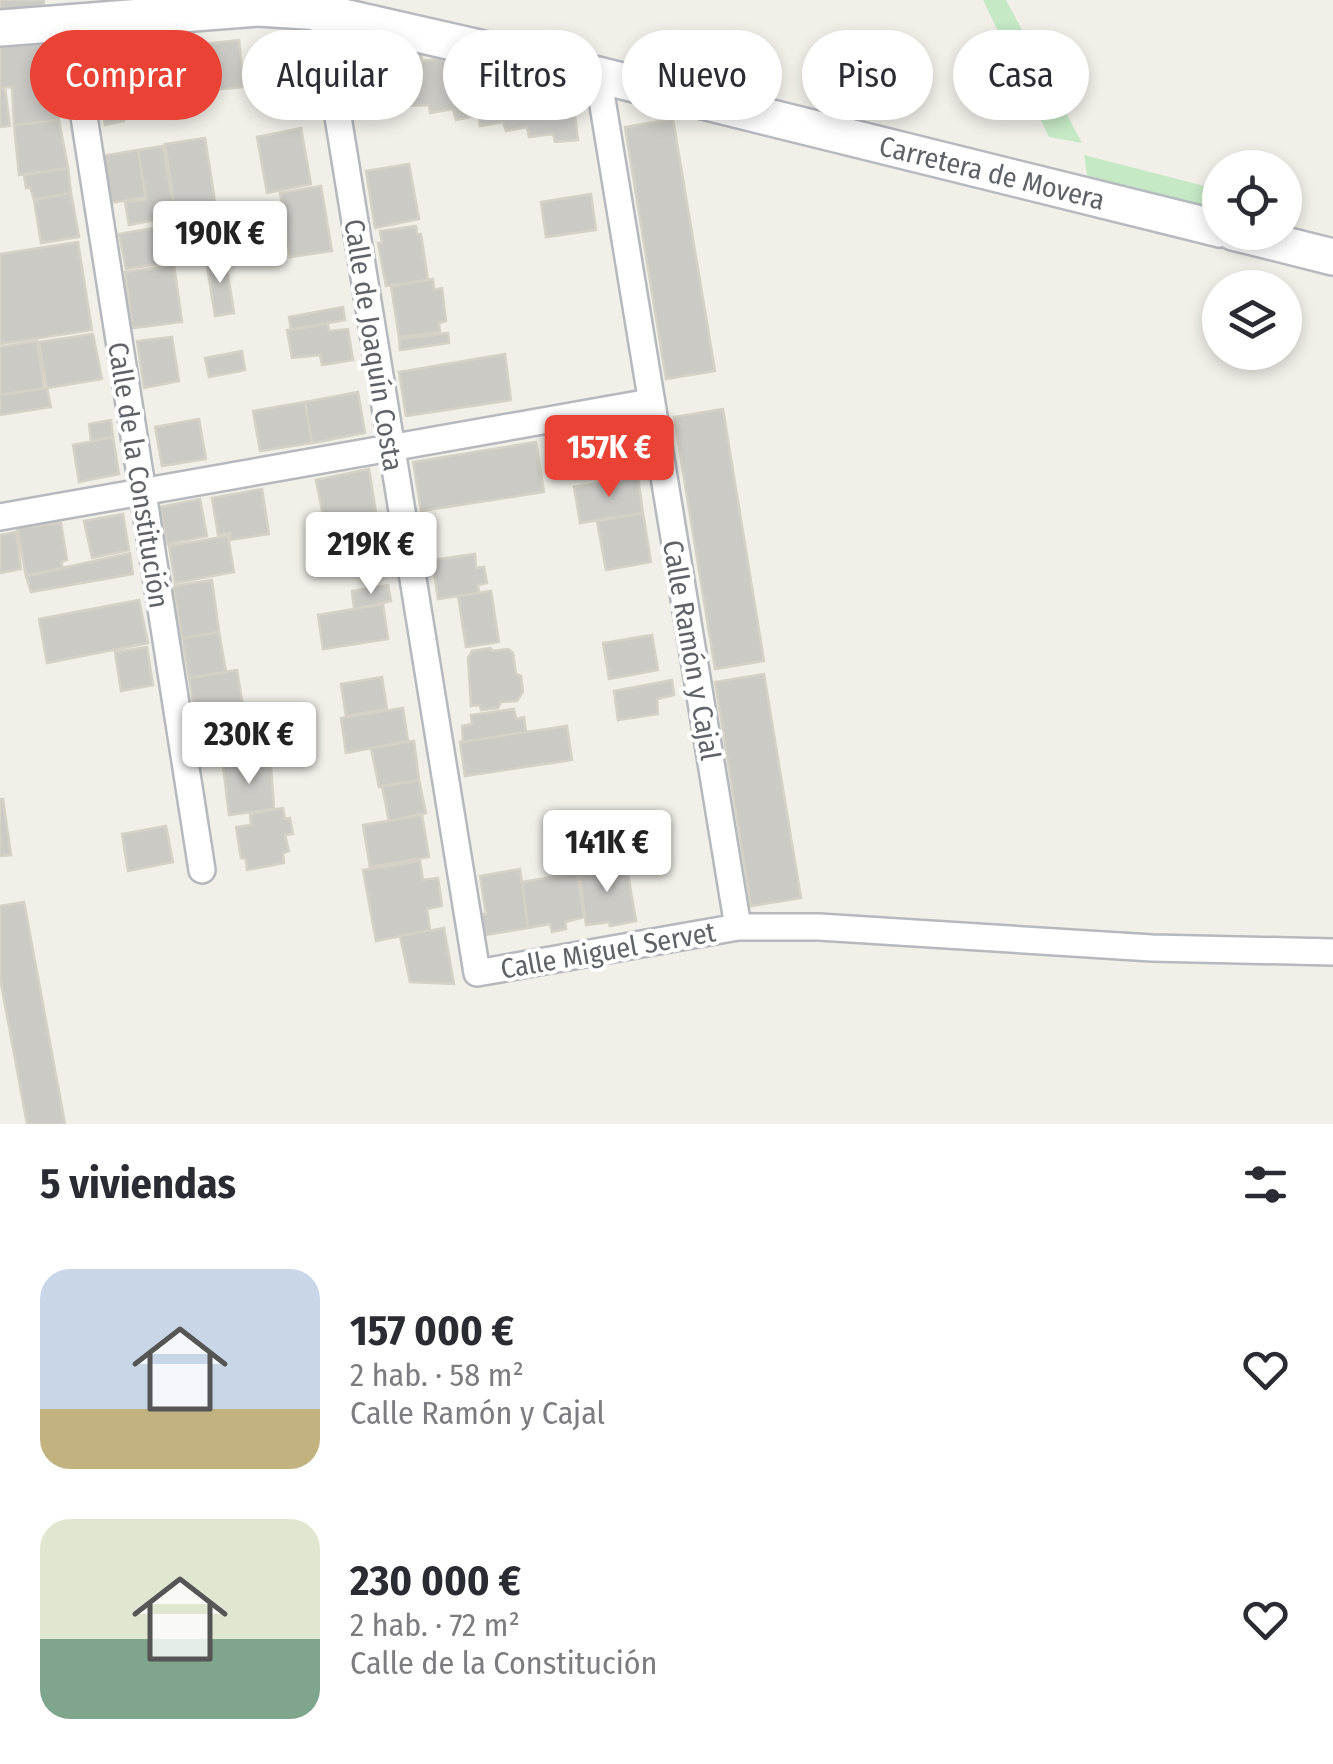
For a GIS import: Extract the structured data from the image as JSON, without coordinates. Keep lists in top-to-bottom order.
{
  "streets": {
    "main road": ["Carretera de Movera"],
    "street": [
      "Calle de Joaquín Costa",
      "Calle de la Constitución",
      "Calle Ramón y Cajal",
      "Calle Miguel Servet"
    ]
  },
  "crossings": [
    ["Carretera de Movera", "Calle de Joaquín Costa"],
    ["Carretera de Movera", "Calle de la Constitución"],
    ["Calle de Joaquín Costa", "Calle Miguel Servet"],
    ["Calle Ramón y Cajal", "Calle Miguel Servet"]
  ],
  "page": {
    "chip": [
      "Comprar",
      "Alquilar",
      "Filtros",
      "Nuevo",
      "Piso",
      "Casa"
    ],
    "price": [
      "190K €",
      "157K €",
      "219K €",
      "230K €",
      "141K €"
    ],
    "heading": "5 viviendas",
    "list": [
      {
        "name": "157 000 €",
        "note": "2 hab. · 58 m² · Calle Ramón y Cajal"
      },
      {
        "name": "230 000 €",
        "note": "2 hab. · 72 m² · Calle de la Constitución"
      }
    ]
  }
}
